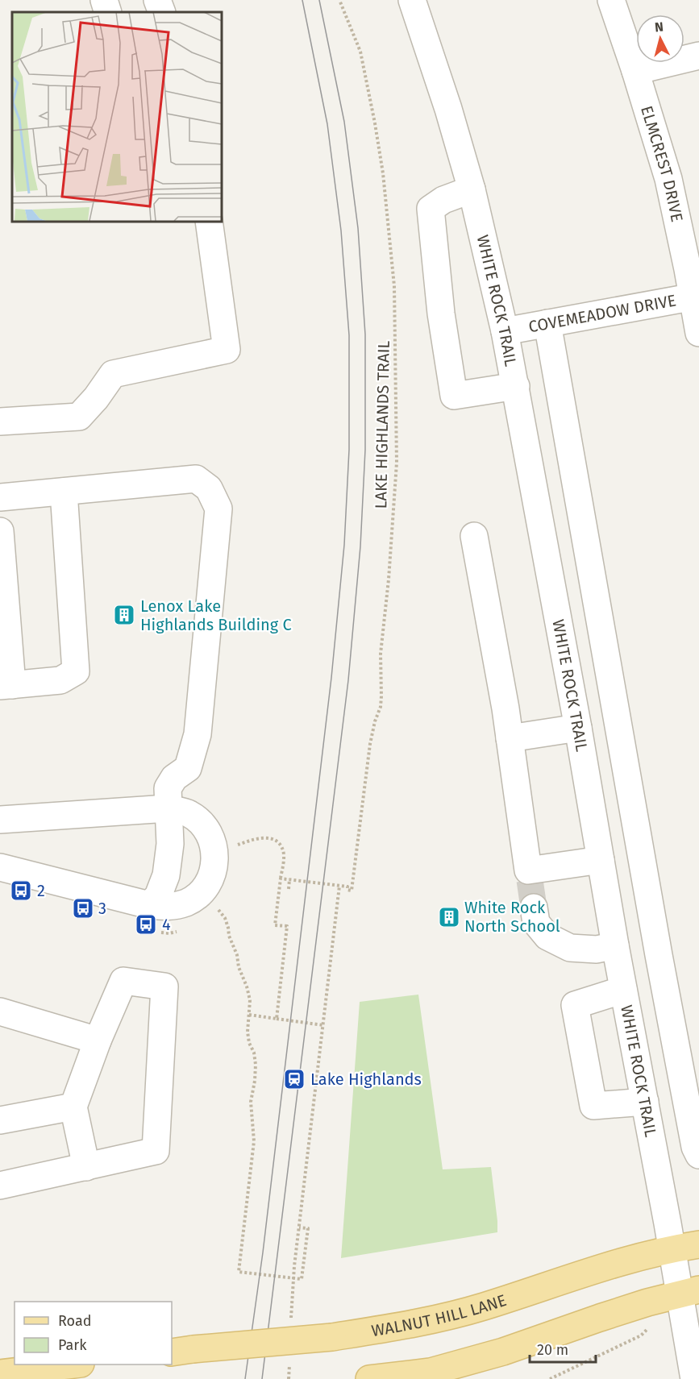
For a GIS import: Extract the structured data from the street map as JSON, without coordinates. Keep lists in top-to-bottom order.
{
  "streets": {
    "main road": ["WALNUT HILL LANE"],
    "street": ["ELMCREST DRIVE", "WHITE ROCK TRAIL", "COVEMEADOW DRIVE"],
    "path": ["LAKE HIGHLANDS TRAIL"]
  },
  "crossings": [
    ["ELMCREST DRIVE", "COVEMEADOW DRIVE"],
    ["WHITE ROCK TRAIL", "COVEMEADOW DRIVE"],
    ["WHITE ROCK TRAIL", "WALNUT HILL LANE"]
  ],
  "places": {
    "building": ["Lenox Lake Highlands Building C", "White Rock North School"],
    "bus stop": ["2", "3", "4"],
    "station": ["Lake Highlands"]
  },
  "legend": ["Road", "Park"],
  "scale_bar": "20 m",
  "north": "top"
}
